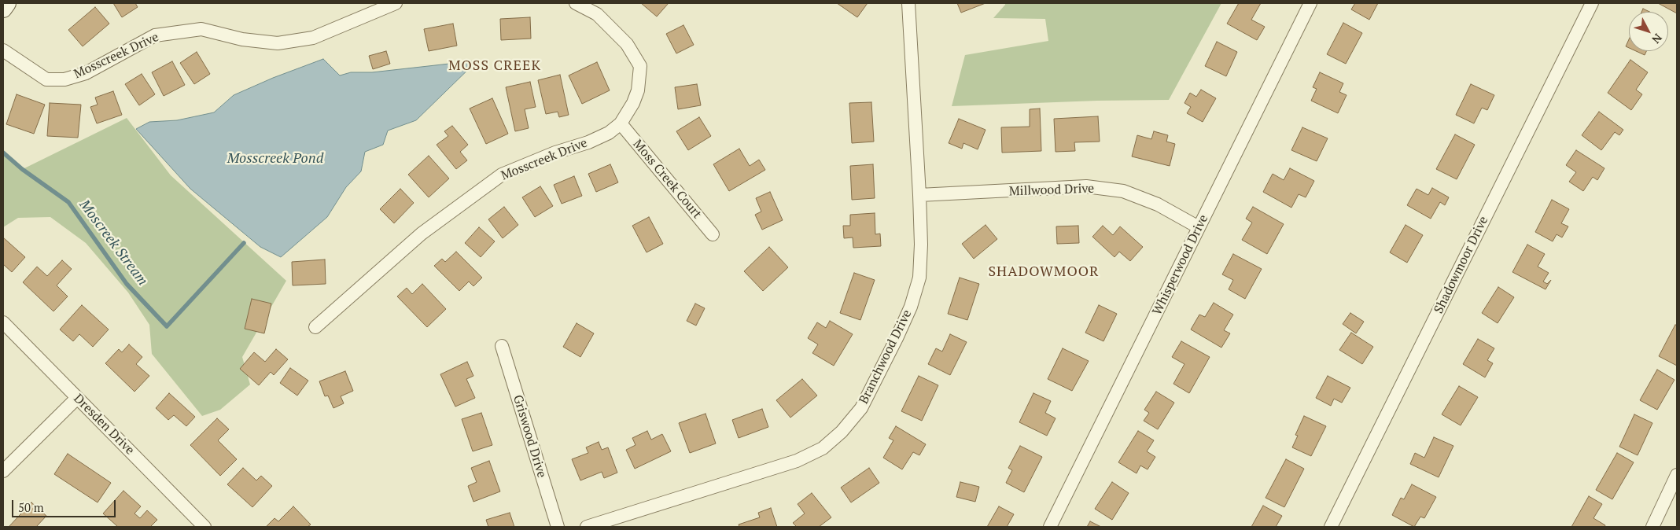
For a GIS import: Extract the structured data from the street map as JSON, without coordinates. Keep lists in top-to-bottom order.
{
  "streets": {
    "street": [
      "Mosscreek Drive",
      "Moss Creek Court",
      "Millwood Drive",
      "Whisperwood Drive",
      "Shadowmoor Drive",
      "Branchwood Drive",
      "Dresden Drive",
      "Griswood Drive"
    ]
  },
  "crossings": [
    ["Mosscreek Drive", "Moss Creek Court"],
    ["Millwood Drive", "Whisperwood Drive"],
    ["Millwood Drive", "Branchwood Drive"]
  ],
  "districts": ["MOSS CREEK", "SHADOWMOOR"],
  "water": ["Mosscreek Pond", "Moscreek Stream"],
  "scale_bar": "50 m",
  "north": "bottom right"
}
